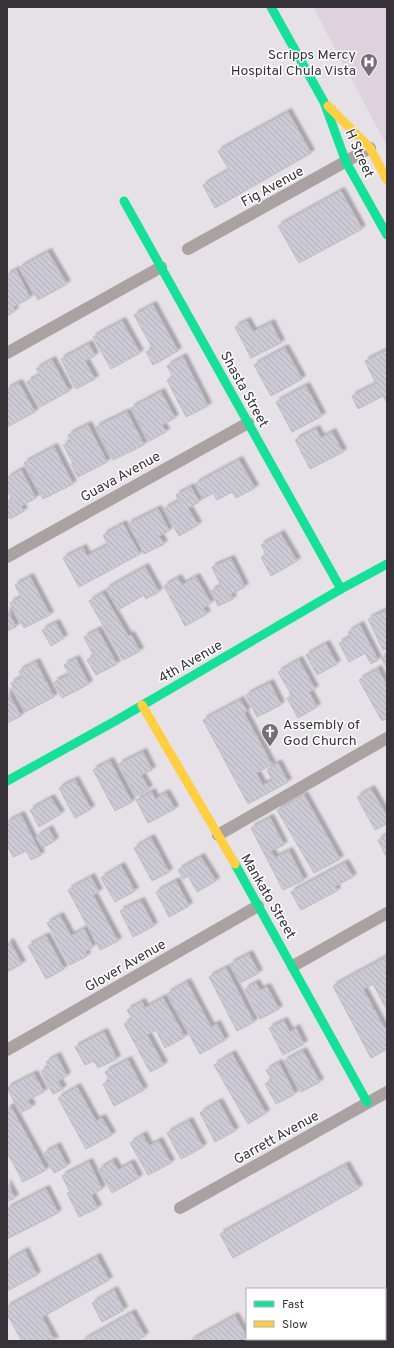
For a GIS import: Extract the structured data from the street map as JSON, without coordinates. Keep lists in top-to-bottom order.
{
  "streets": {
    "street": [
      "H Street",
      "Fig Avenue",
      "Shasta Street",
      "Guava Avenue",
      "4th Avenue",
      "Mankato Street",
      "Glover Avenue",
      "Garrett Avenue"
    ]
  },
  "crossings": [
    ["H Street", "Fig Avenue"],
    ["Shasta Street", "Guava Avenue"],
    ["Shasta Street", "4th Avenue"],
    ["4th Avenue", "Mankato Street"],
    ["Mankato Street", "Glover Avenue"],
    ["Mankato Street", "Garrett Avenue"]
  ],
  "places": {
    "hospital": ["Scripps Mercy Hospital Chula Vista"],
    "church": ["Assembly of God Church"]
  },
  "legend": ["Fast", "Slow"]
}
